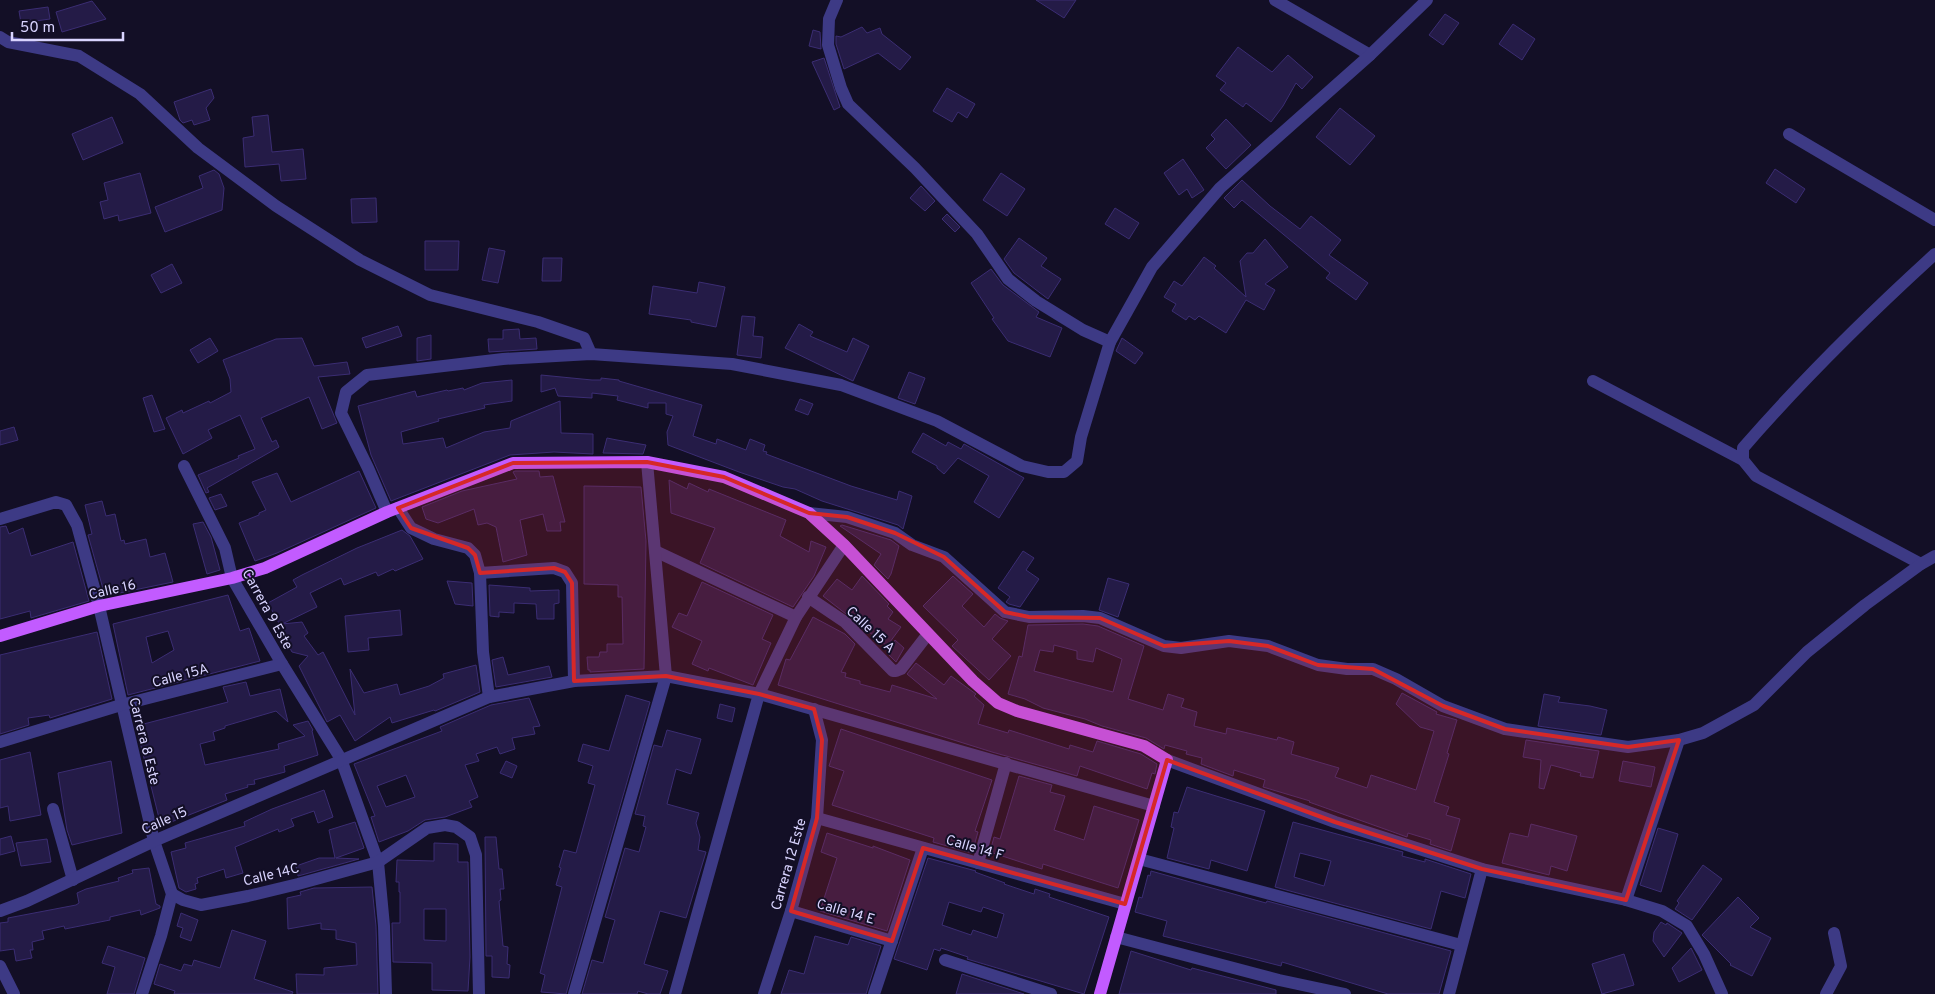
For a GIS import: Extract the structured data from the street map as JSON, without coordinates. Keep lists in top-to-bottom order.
{
  "streets": {
    "main road": ["Calle 16"],
    "street": [
      "Carrera 9 Este",
      "Calle 15 A",
      "Calle 15A",
      "Carrera 8 Este",
      "Calle 15",
      "Calle 14 F",
      "Carrera 12 Este",
      "Calle 14C",
      "Calle 14 E"
    ]
  },
  "crossings": [
    ["Calle 16", "Carrera 9 Este"],
    ["Calle 16", "Carrera 8 Este"],
    ["Carrera 9 Este", "Calle 15A"],
    ["Carrera 9 Este", "Calle 15"],
    ["Carrera 9 Este", "Calle 14C"],
    ["Calle 15A", "Carrera 8 Este"],
    ["Carrera 8 Este", "Calle 15"],
    ["Carrera 8 Este", "Calle 14C"],
    ["Calle 15", "Carrera 12 Este"],
    ["Calle 14 F", "Carrera 12 Este"],
    ["Carrera 12 Este", "Calle 14 E"]
  ],
  "scale_bar": "50 m"
}
